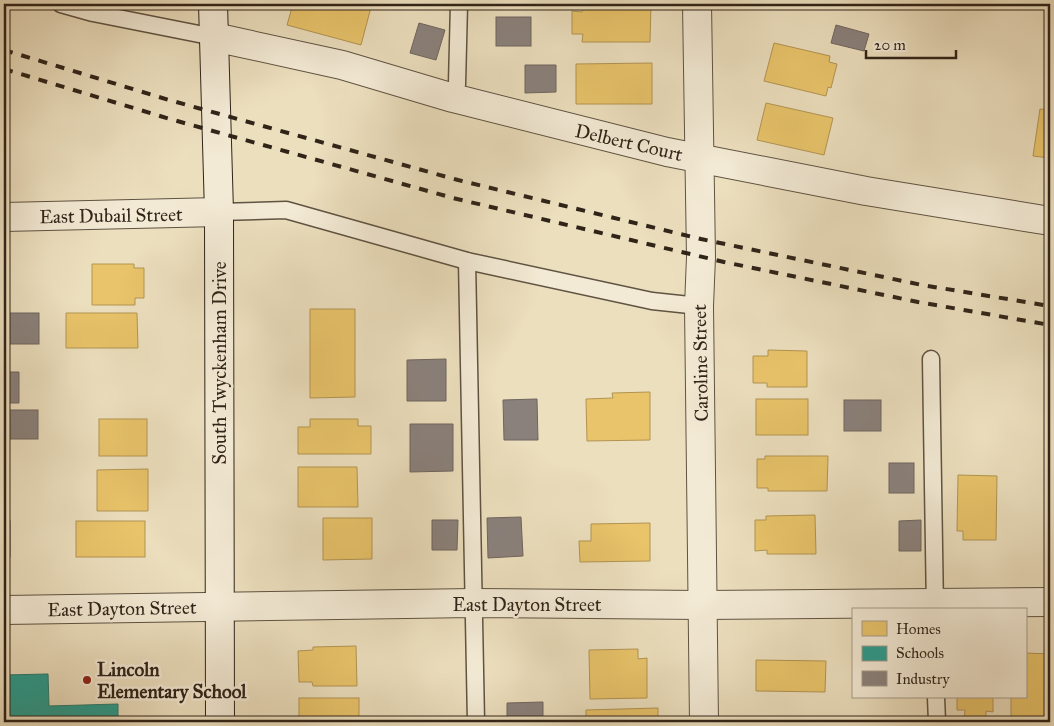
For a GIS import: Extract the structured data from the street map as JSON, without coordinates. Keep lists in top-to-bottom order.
{
  "streets": {
    "street": [
      "Delbert Court",
      "East Dubail Street",
      "South Twyckenham Drive",
      "Caroline Street",
      "East Dayton Street"
    ]
  },
  "crossings": [
    ["Delbert Court", "South Twyckenham Drive"],
    ["Delbert Court", "Caroline Street"],
    ["East Dubail Street", "South Twyckenham Drive"],
    ["South Twyckenham Drive", "East Dayton Street"],
    ["Caroline Street", "East Dayton Street"]
  ],
  "places": ["Lincoln Elementary School"],
  "legend": ["Homes", "Schools", "Industry"],
  "scale_bar": "20 m"
}
